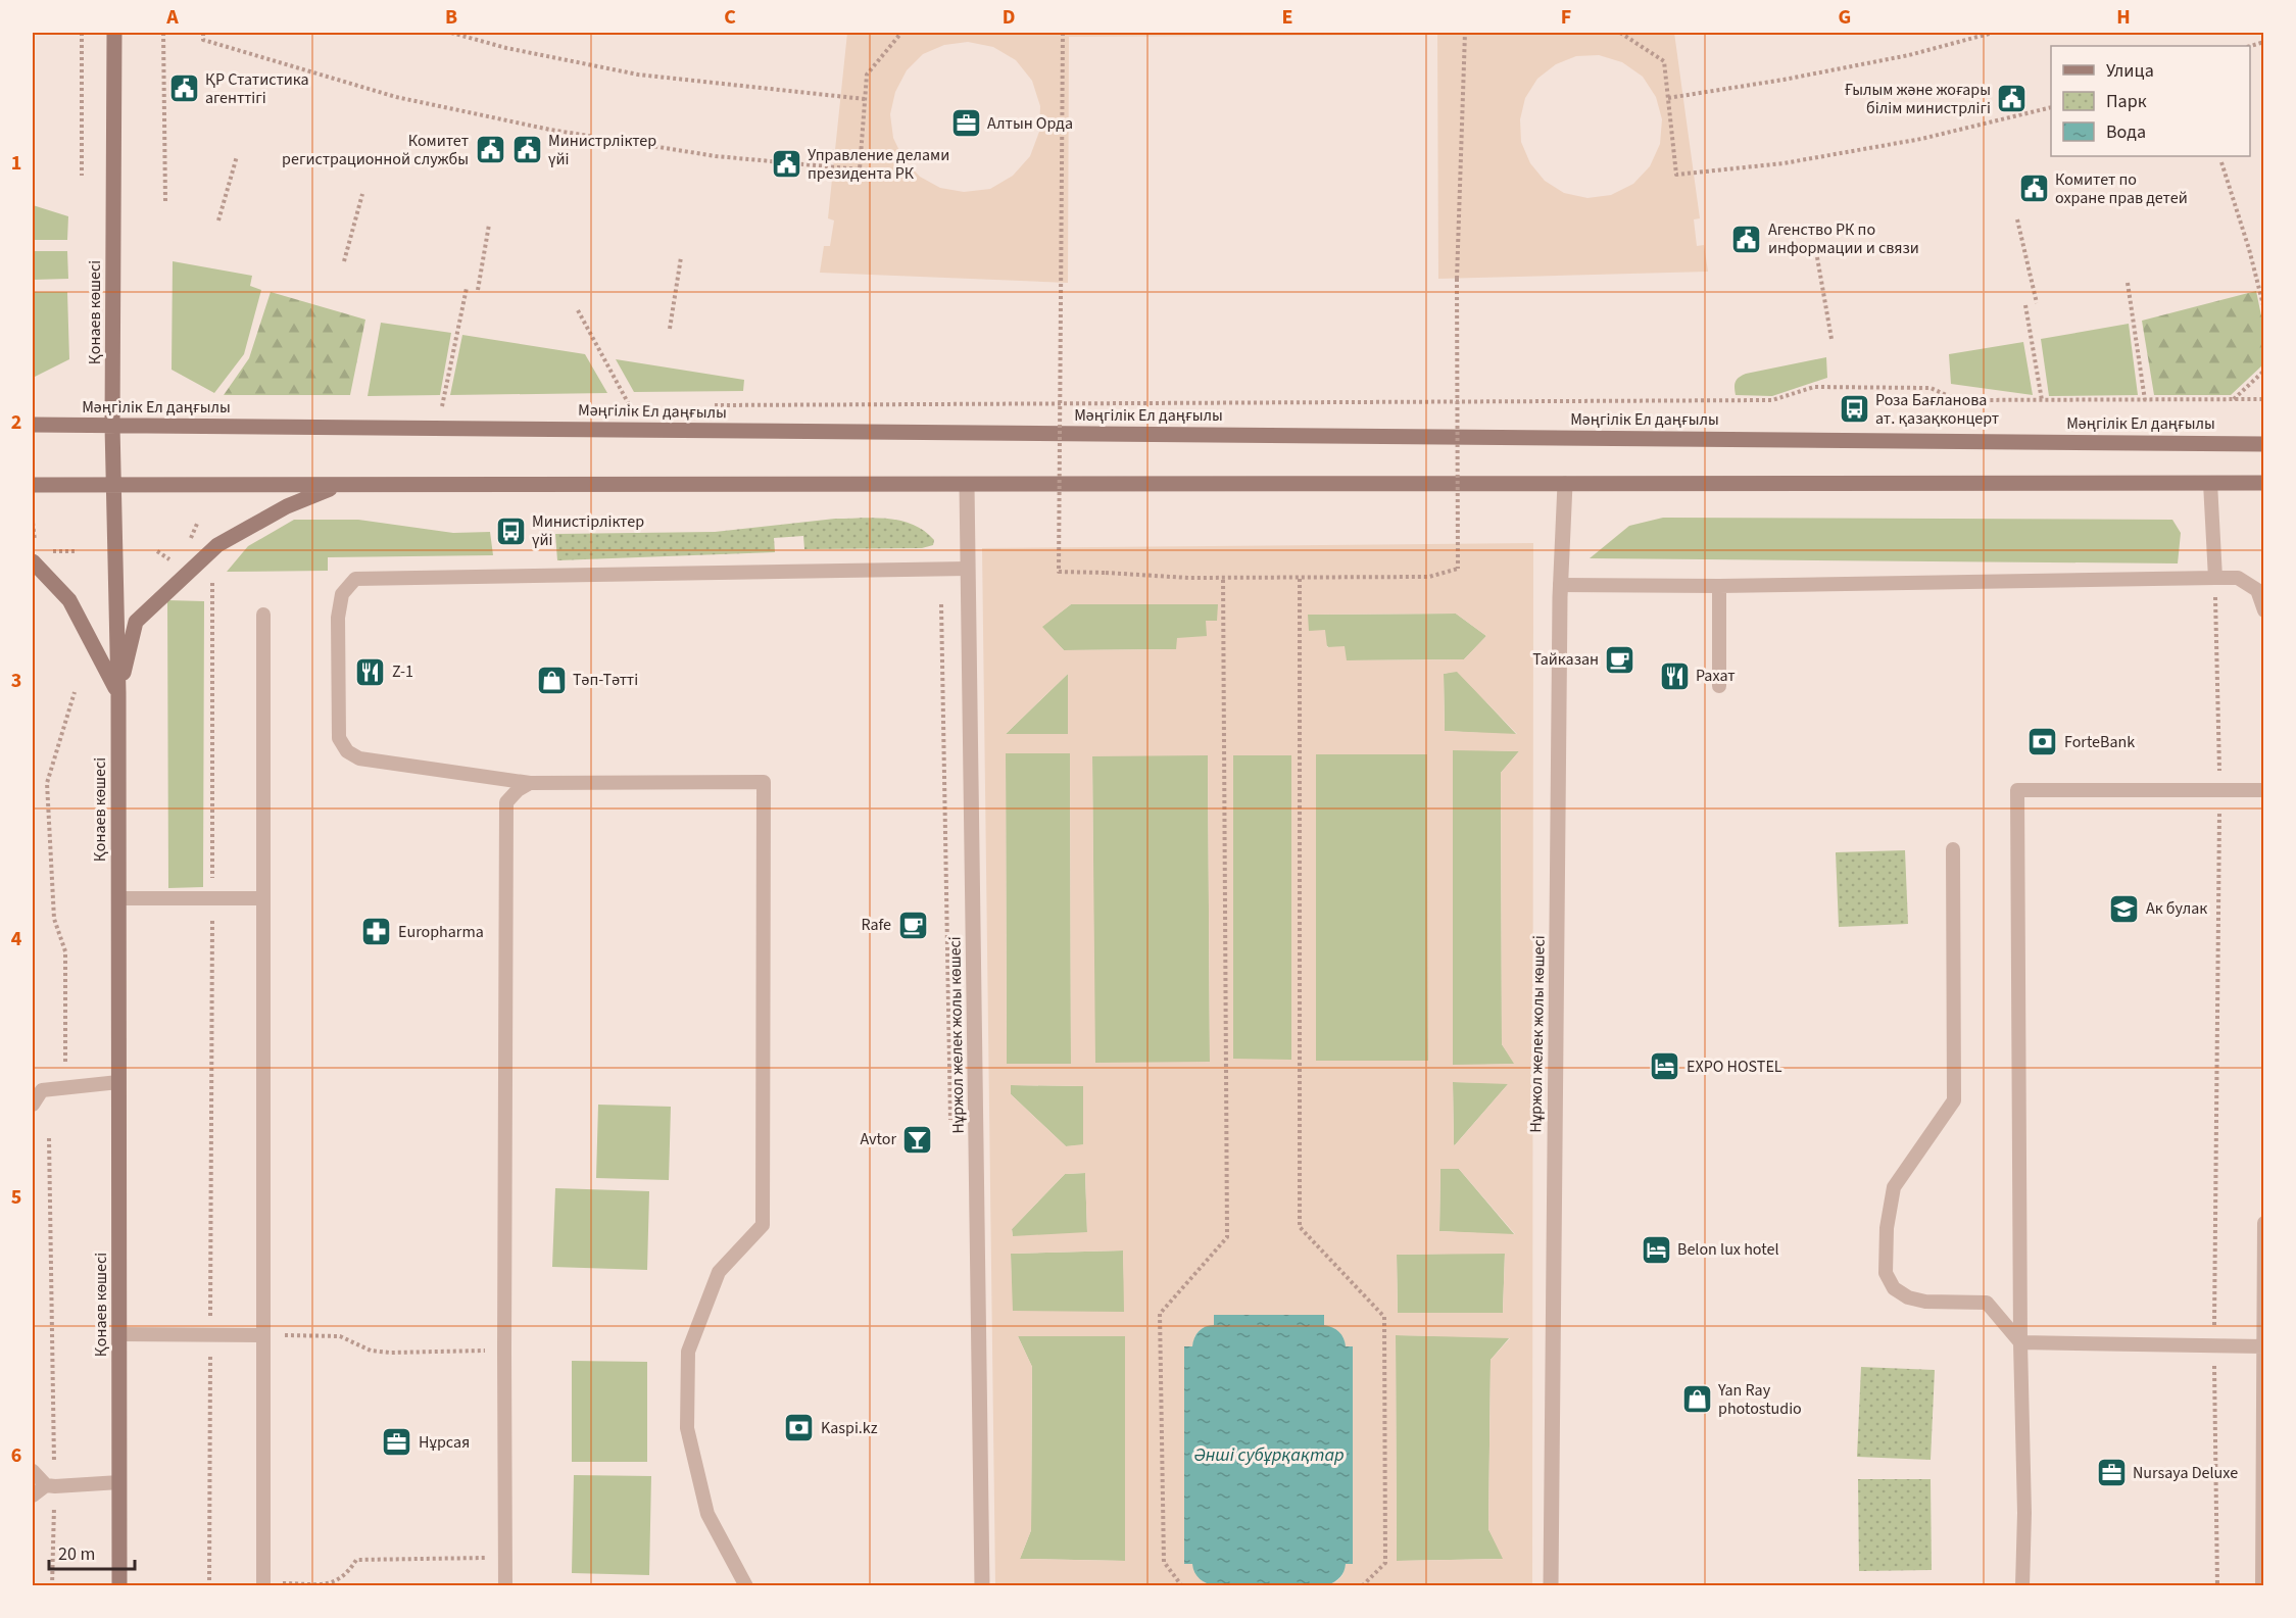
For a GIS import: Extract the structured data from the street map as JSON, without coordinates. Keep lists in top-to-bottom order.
{
  "streets": {
    "main road": ["Қонаев көшесі", "Мәңгілік Ел даңғылы"],
    "street": ["Нұржол желек жолы көшесі"]
  },
  "crossings": [
    ["Қонаев көшесі", "Мәңгілік Ел даңғылы"]
  ],
  "water": ["Әнші субұрқақтар"],
  "places": {
    "public building": [
      "ҚР Статистика агенттігі",
      "Ғылым және жоғары білім министрлігі",
      "Комитет регистрационной службы",
      "Министрліктер үйі",
      "Управление делами президента РК",
      "Комитет по охране прав детей",
      "Агенство РК по информации и связи"
    ],
    "office": ["Алтын Орда", "Нұрсая", "Nursaya Deluxe"],
    "bus stop": ["Роза Бағланова ат. қазақконцерт", "Министірліктер үйі"],
    "cafe": ["Тайказан", "Rafe"],
    "restaurant": ["Z-1", "Рахат"],
    "shop": ["Тәп-Тәтті", "Yan Ray photostudio"],
    "bank": ["ForteBank", "Kaspi.kz"],
    "school or university": ["Ак булак"],
    "pharmacy": ["Europharma"],
    "hotel": ["EXPO HOSTEL", "Belon lux hotel"],
    "bar": ["Avtor"]
  },
  "legend": ["Улица", "Парк", "Вода"],
  "scale_bar": "20 m",
  "grid": {
    "columns": [
      "A",
      "B",
      "C",
      "D",
      "E",
      "F",
      "G",
      "H"
    ],
    "rows": [
      "1",
      "2",
      "3",
      "4",
      "5",
      "6"
    ]
  }
}
